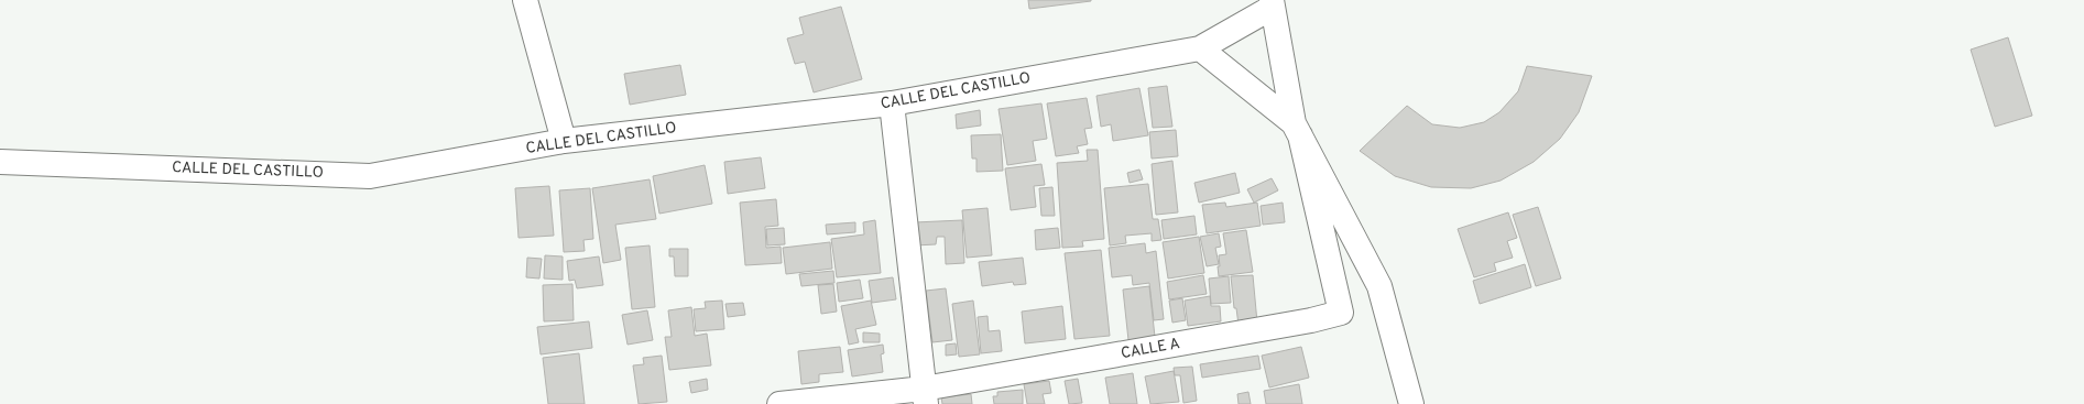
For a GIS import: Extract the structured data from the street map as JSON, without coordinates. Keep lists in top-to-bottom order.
{
  "streets": {
    "street": ["CALLE DEL CASTILLO", "CALLE A"]
  }
}
